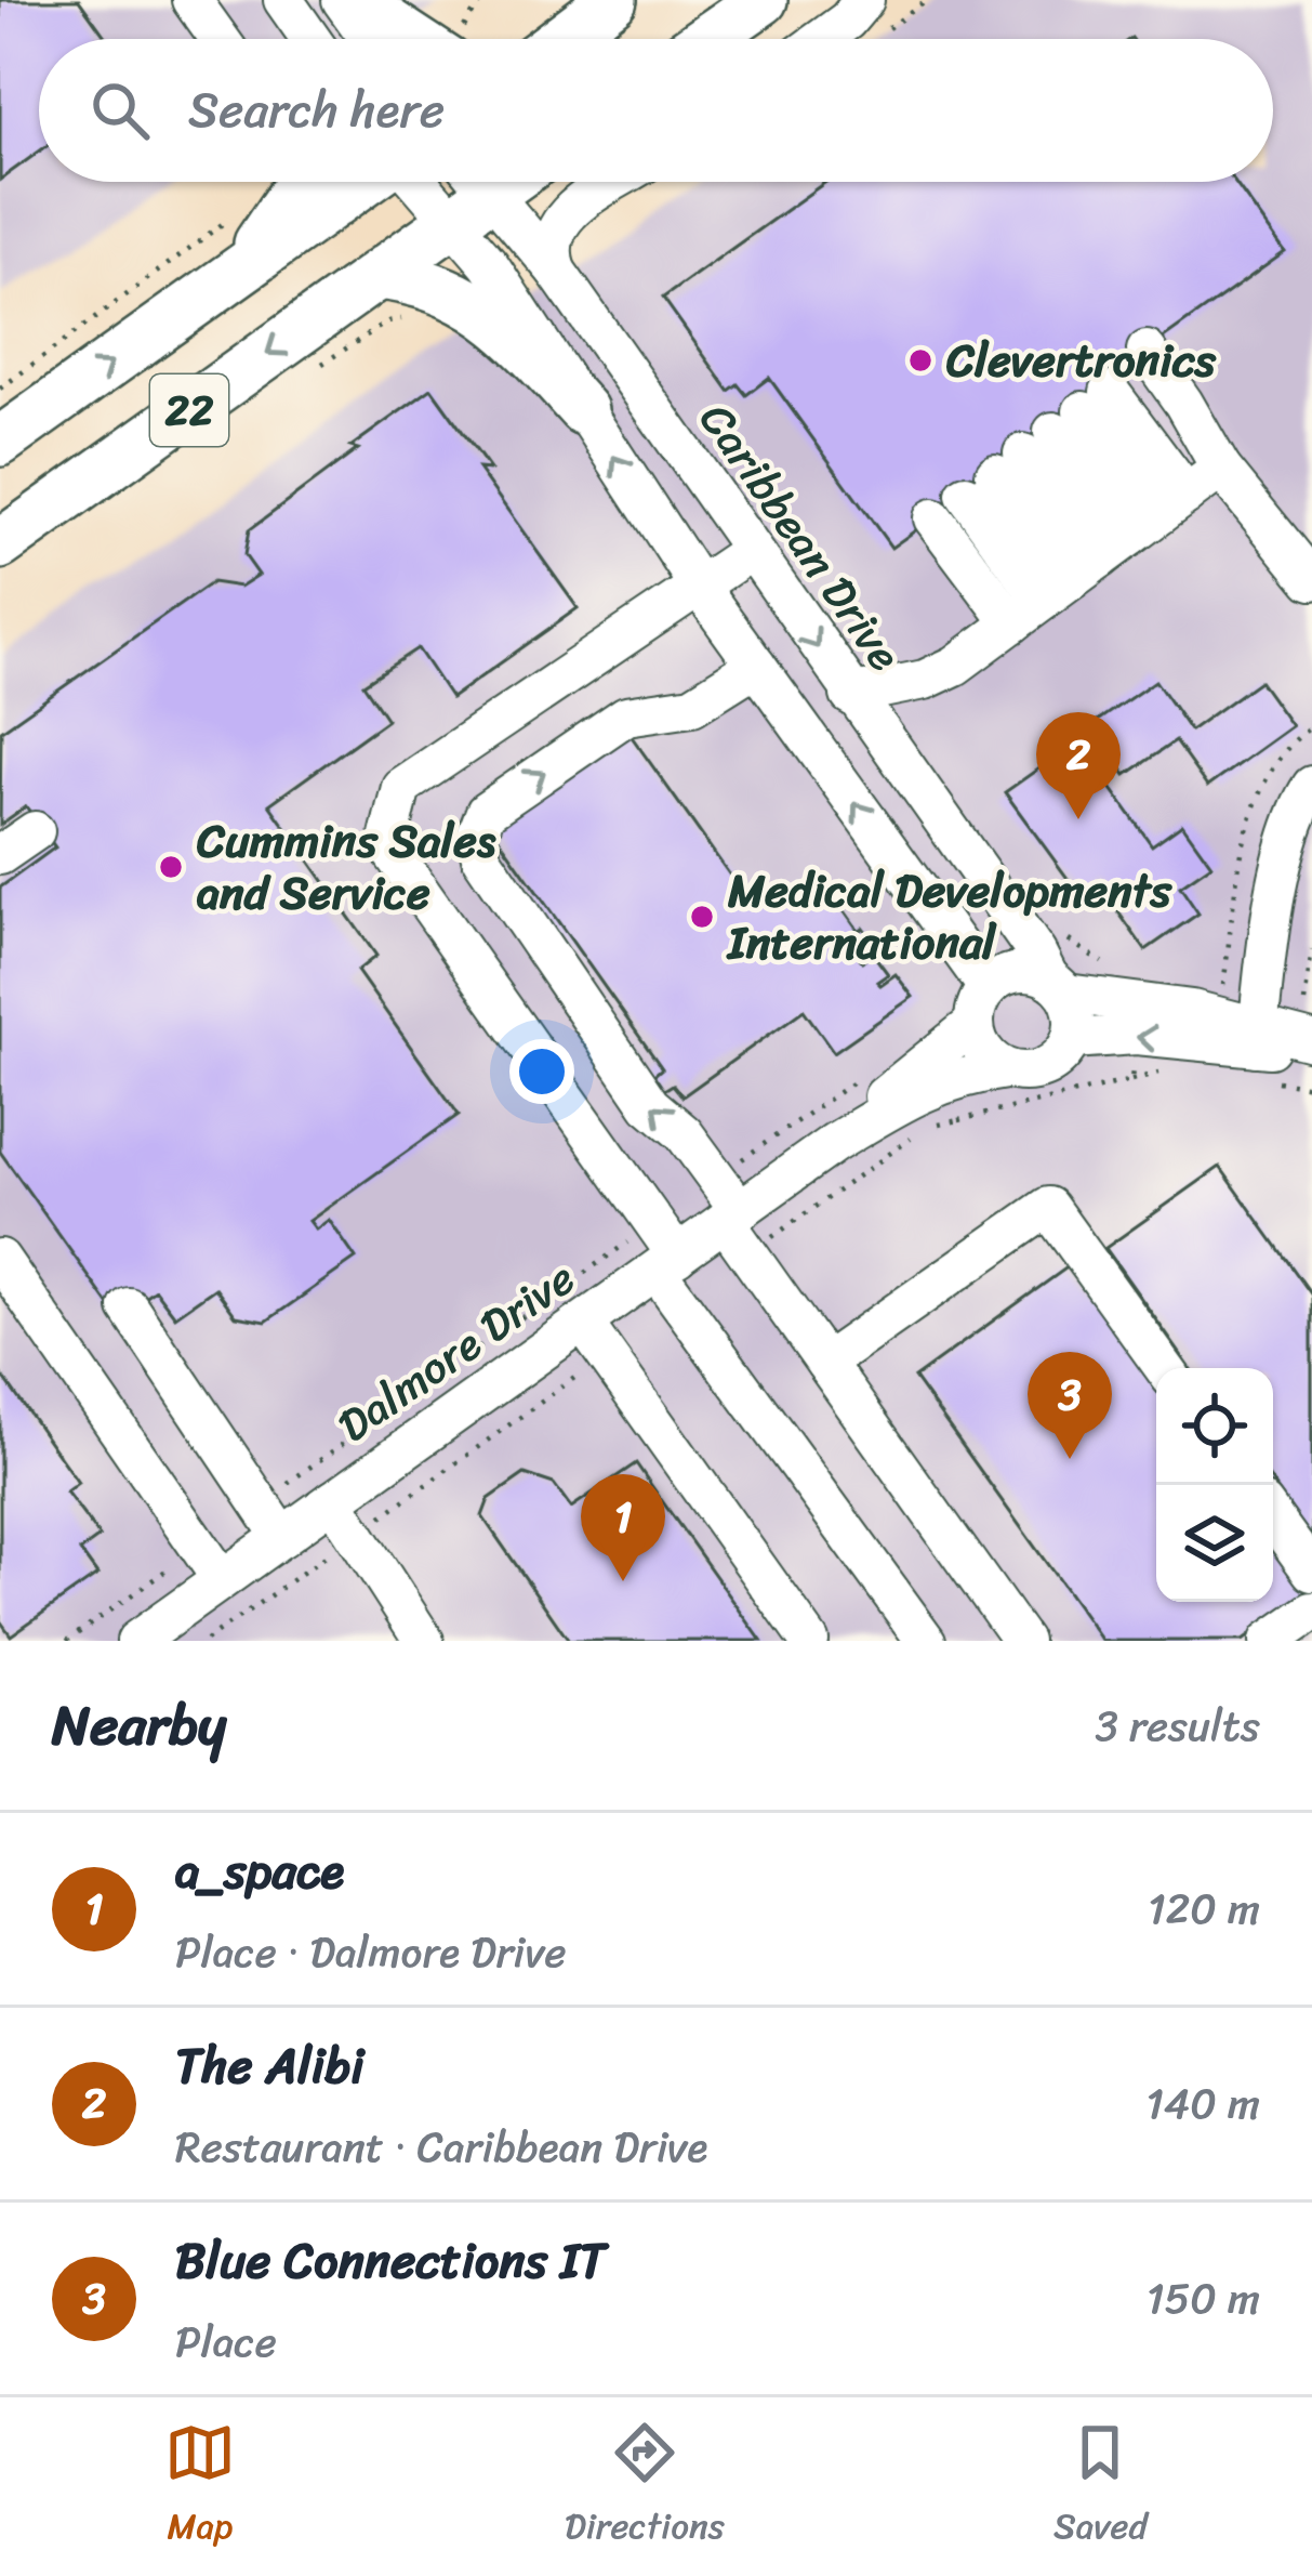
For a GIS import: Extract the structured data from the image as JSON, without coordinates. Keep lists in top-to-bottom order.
{
  "streets": {
    "main road": ["22"],
    "street": ["Caribbean Drive", "Dalmore Drive"]
  },
  "crossings": [
    ["Caribbean Drive", "Dalmore Drive"]
  ],
  "places": ["Clevertronics", "Cummins Sales and Service", "Medical Developments International"],
  "page": {
    "search": "Search here",
    "pins": ["2", "3", "1"],
    "heading": ["Nearby", "3 results"],
    "list": [
      {
        "mark": "1",
        "name": "a_space",
        "note": "Place · Dalmore Drive",
        "value": "120 m"
      },
      {
        "mark": "2",
        "name": "The Alibi",
        "note": "Restaurant · Caribbean Drive",
        "value": "140 m"
      },
      {
        "mark": "3",
        "name": "Blue Connections IT",
        "note": "Place",
        "value": "150 m"
      }
    ],
    "nav": ["Map", "Directions", "Saved"]
  }
}
